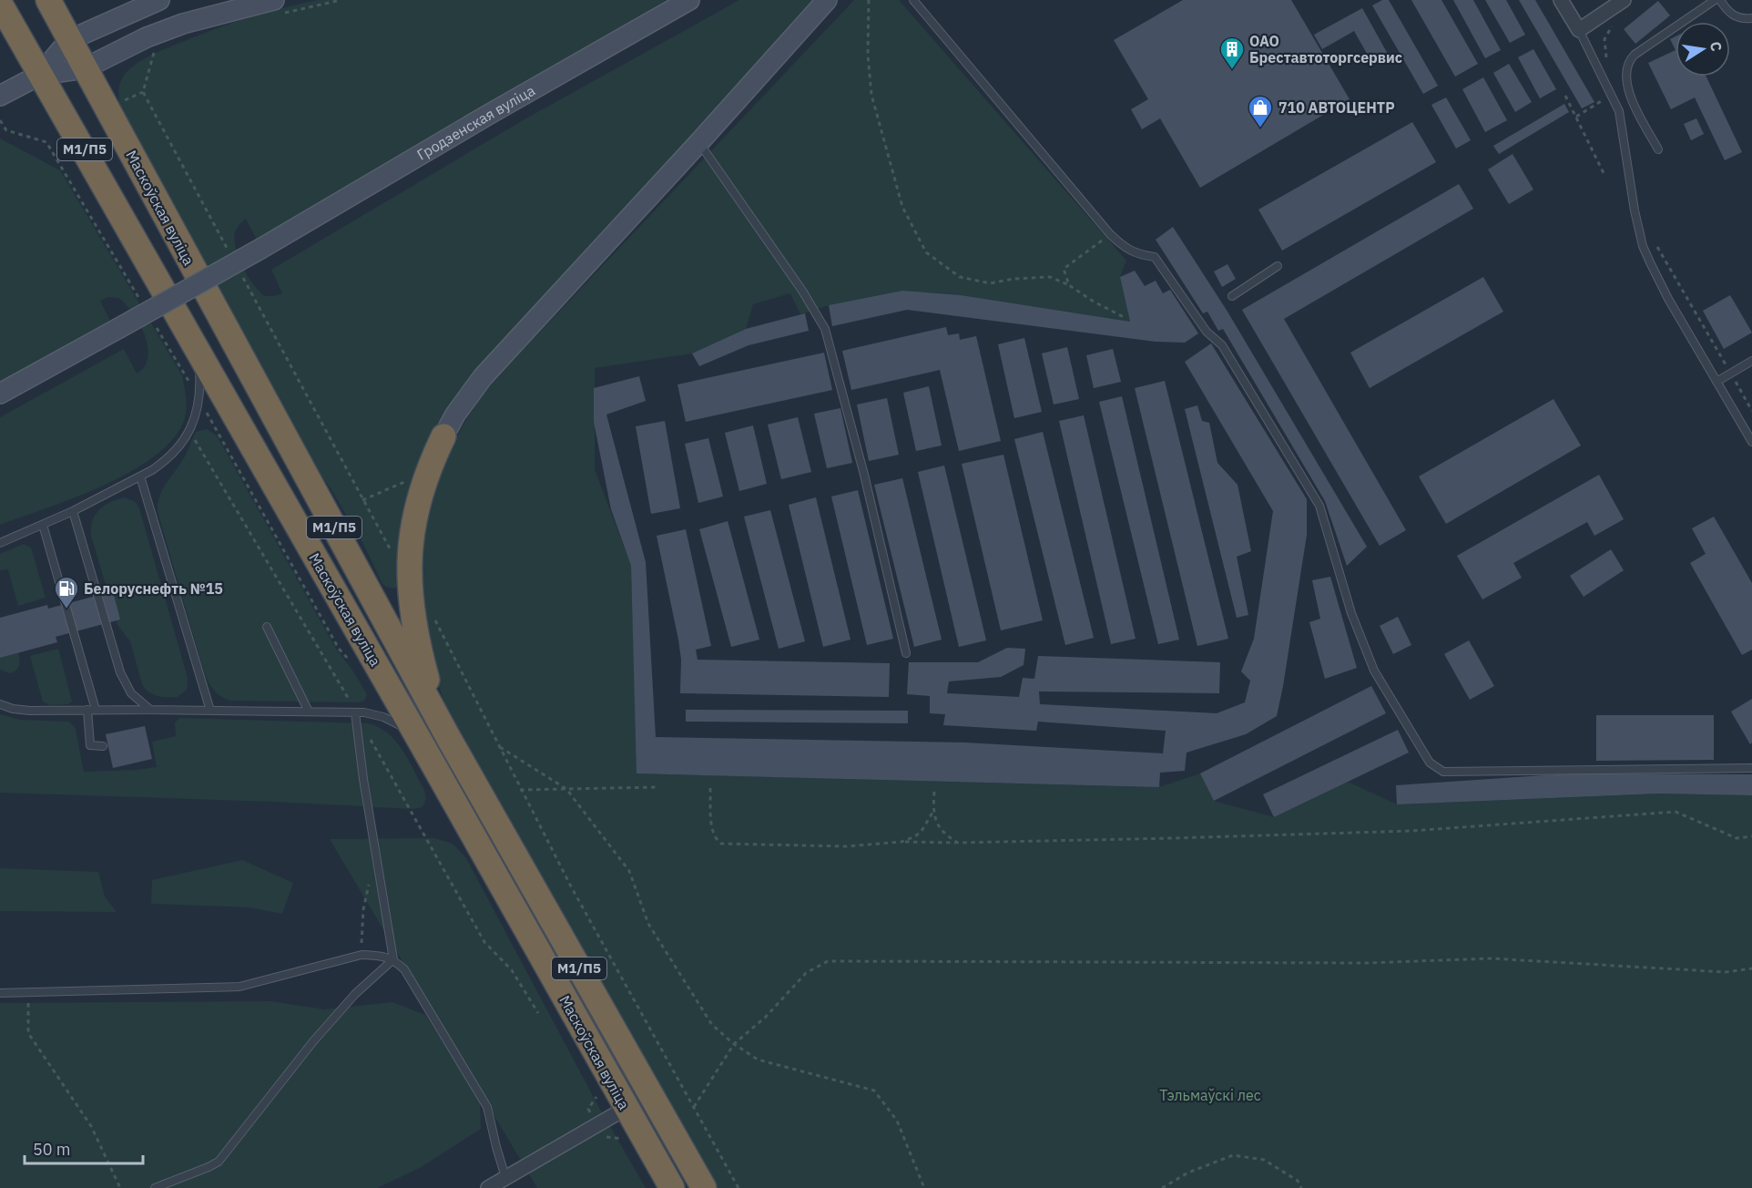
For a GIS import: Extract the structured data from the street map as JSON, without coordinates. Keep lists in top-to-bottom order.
{
  "streets": {
    "highway": ["М1/П5", "Маскоўская вуліца"],
    "main road": ["Гродзенская вуліца"]
  },
  "parks": ["Тэльмаўскі лес"],
  "places": {
    "building": ["ОАО Бреставтоторгсервис"],
    "shop": ["710 АВТОЦЕНТР"],
    "fuel station": ["Белоруснефть №15"]
  },
  "scale_bar": "50 m",
  "north": "right"
}
